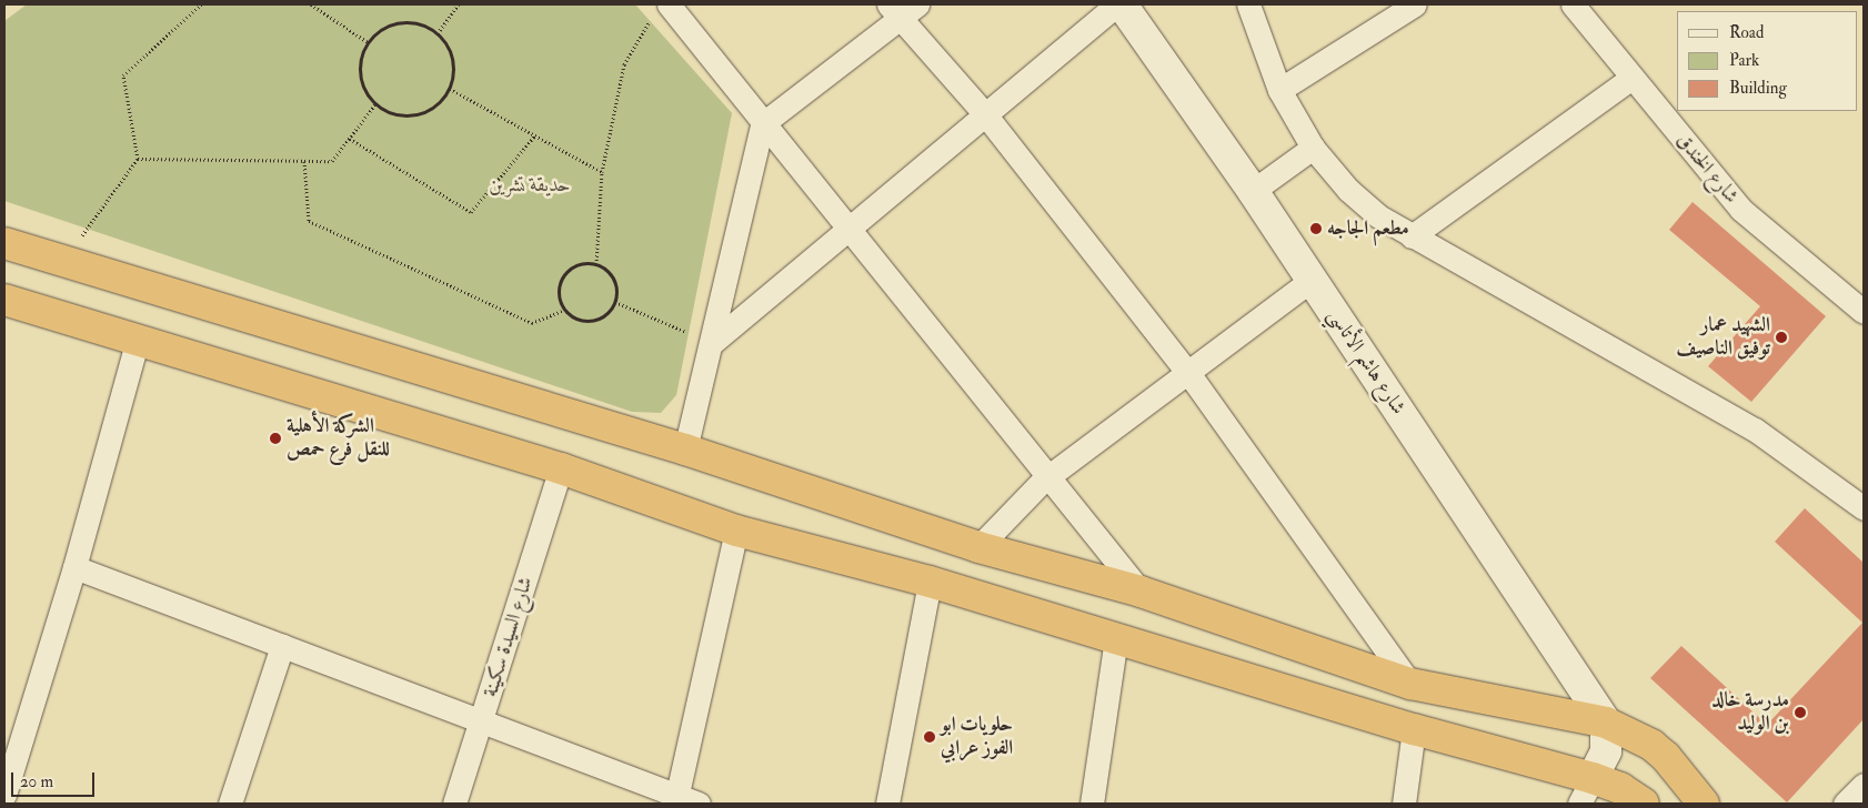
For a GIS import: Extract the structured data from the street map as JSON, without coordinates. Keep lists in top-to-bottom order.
{
  "streets": {
    "main road": ["شارع هاشم الأتاسي"],
    "street": ["شارع الخندق", "شارع السيدة سكينة"]
  },
  "parks": ["حديقة تشرين"],
  "places": [
    "مطعم الجاجه",
    "الشهيد عمار توفيق الناصيف",
    "الشركة الأهلية للنقل فرع حمص",
    "مدرسة خالد بن الوليد",
    "حلويات ابو الفوز عرابي"
  ],
  "legend": ["Road", "Park", "Building"],
  "scale_bar": "20 m"
}
